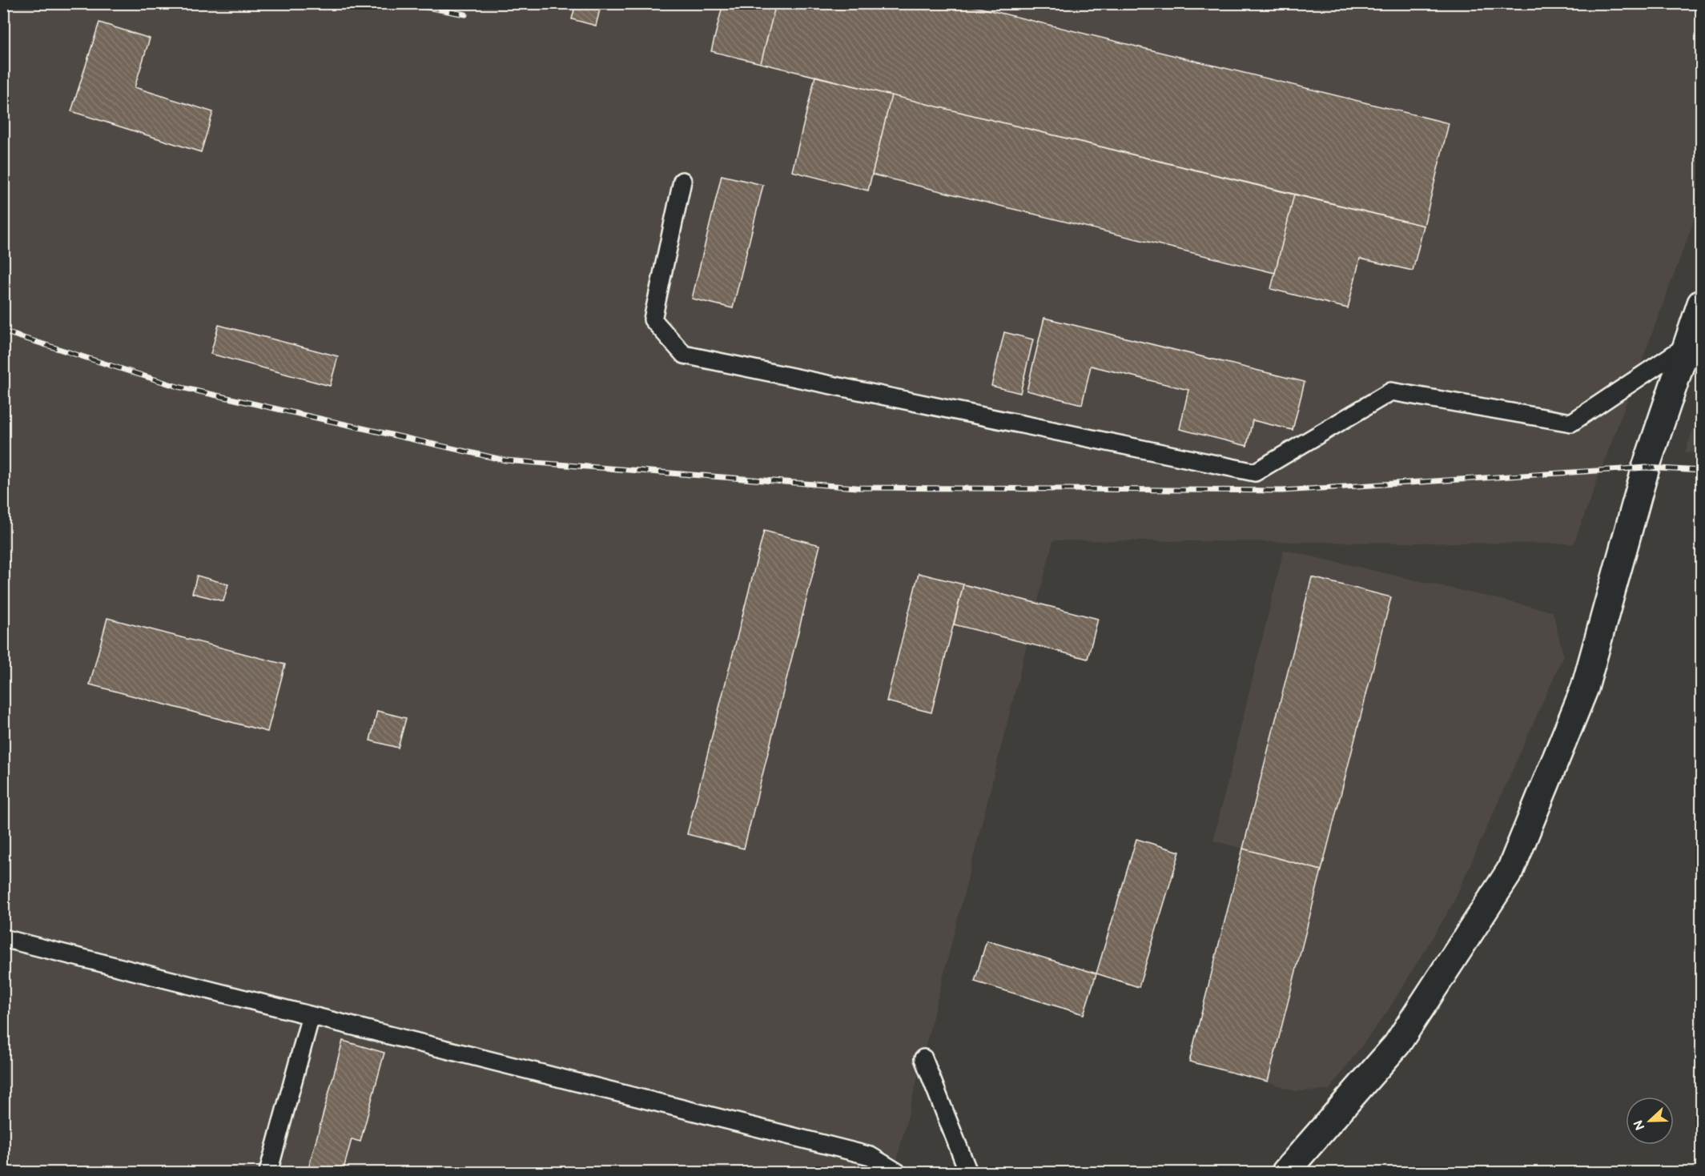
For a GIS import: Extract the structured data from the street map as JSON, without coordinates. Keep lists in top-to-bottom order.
{
  "north": "left"
}
